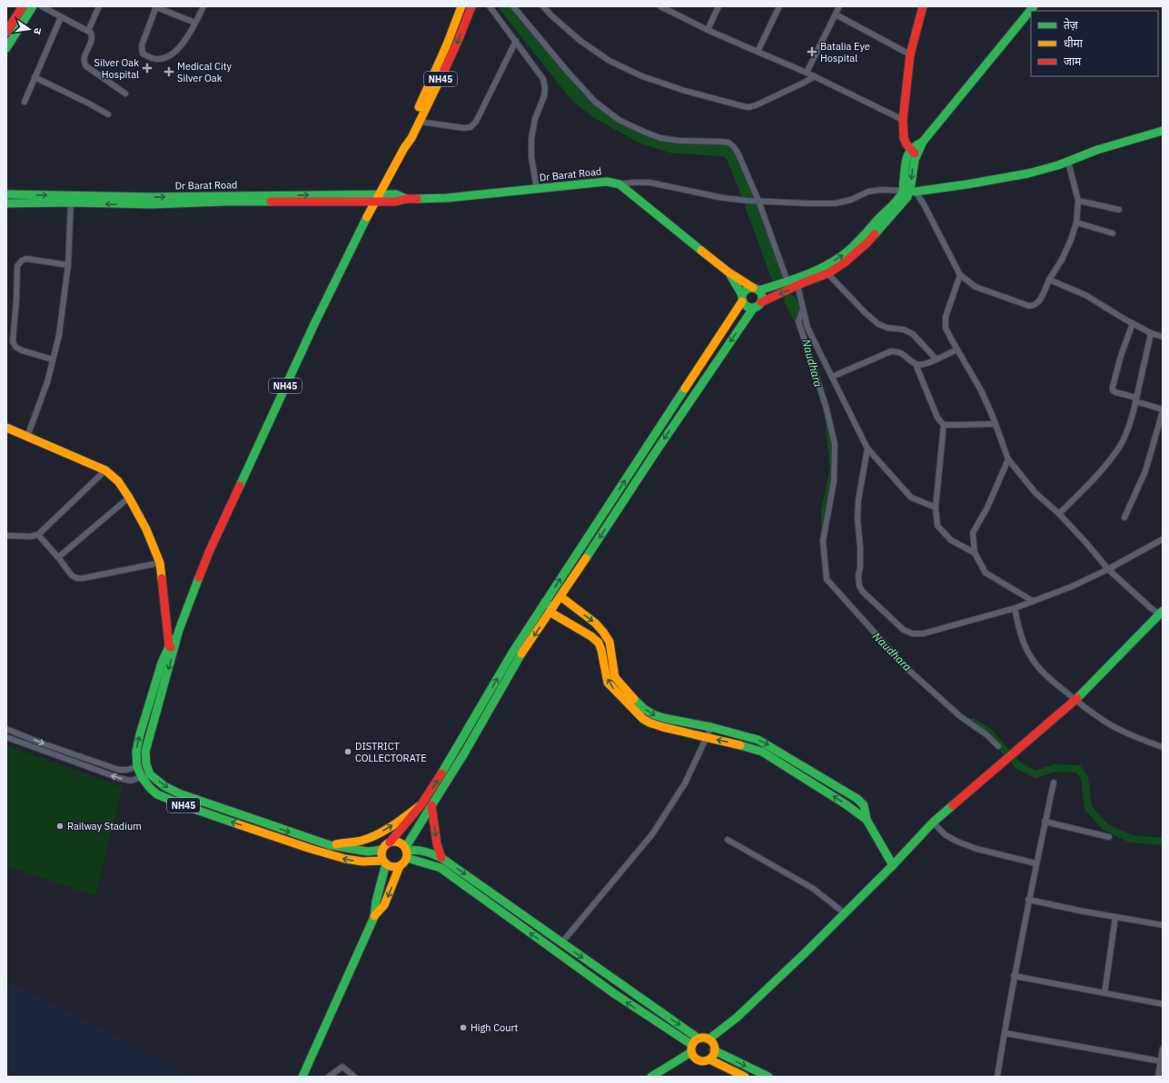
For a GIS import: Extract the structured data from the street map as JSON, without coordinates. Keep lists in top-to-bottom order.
{
  "streets": {
    "main road": ["NH45", "Dr Barat Road"]
  },
  "crossings": [
    ["NH45", "Dr Barat Road"]
  ],
  "water": ["Naudhara"],
  "places": {
    "health": ["Batalia Eye Hospital", "Silver Oak Hospital", "Medical City Silver Oak"],
    "other": ["DISTRICT COLLECTORATE", "Railway Stadium", "High Court"]
  },
  "legend": ["तेज़", "धीमा", "जाम"],
  "north": "right"
}
